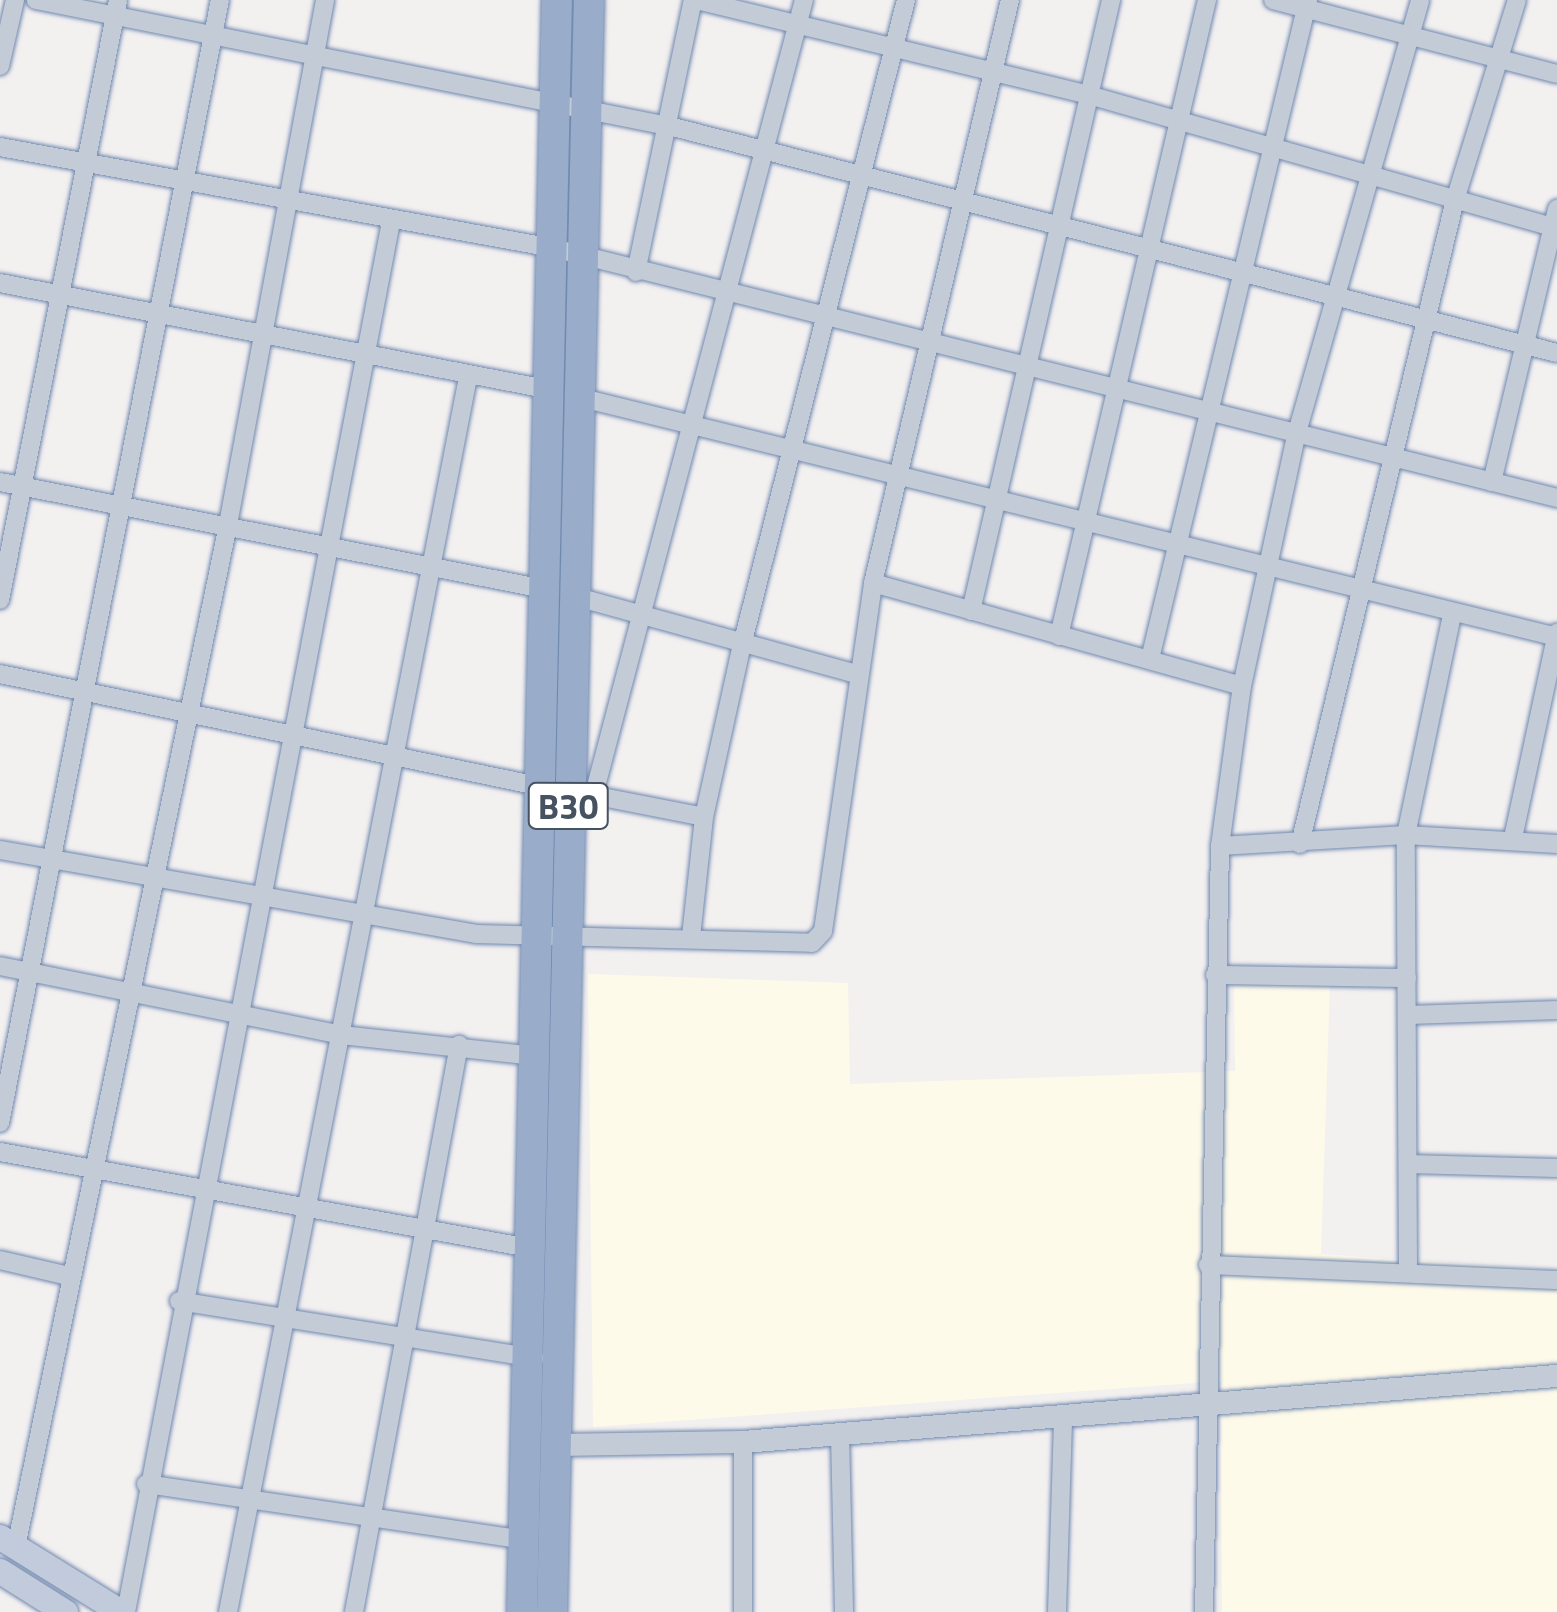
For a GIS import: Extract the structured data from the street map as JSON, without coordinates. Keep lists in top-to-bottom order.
{
  "streets": {
    "highway": ["B30"]
  }
}
